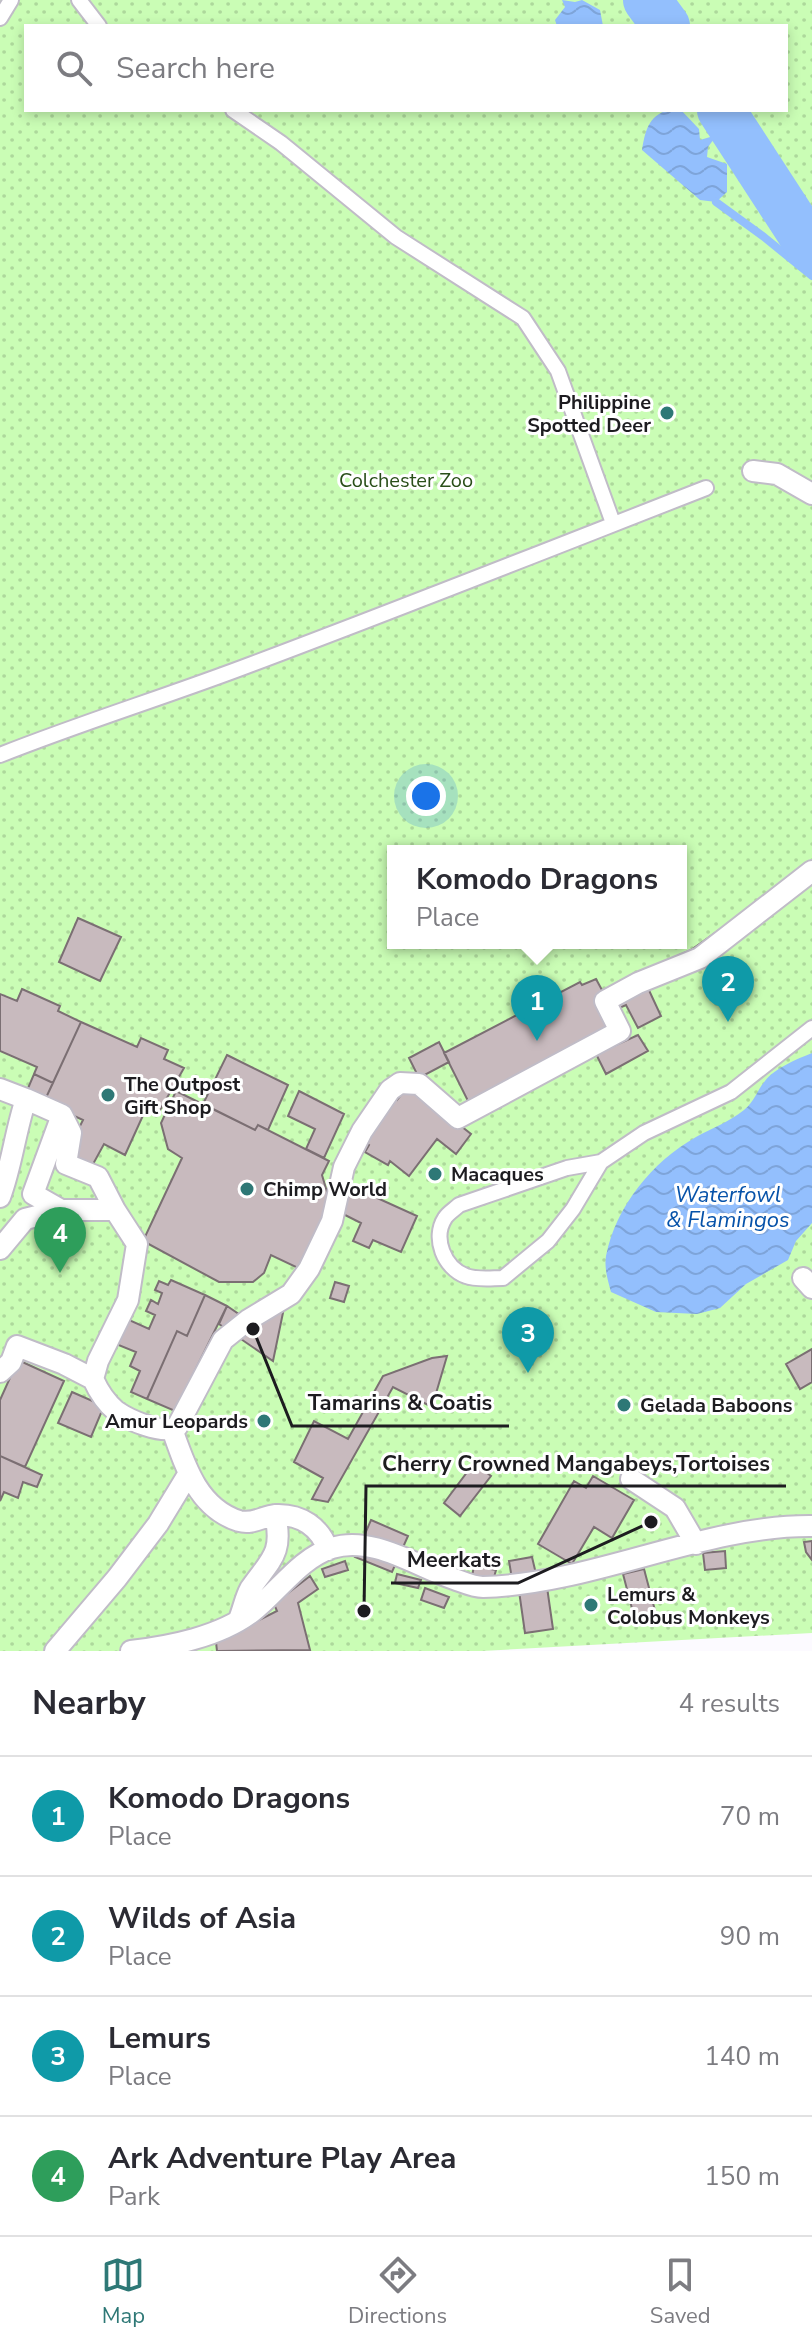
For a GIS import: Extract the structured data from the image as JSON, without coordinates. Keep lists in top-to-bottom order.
{
  "water": ["Waterfowl & Flamingos"],
  "parks": ["Colchester Zoo"],
  "places": [
    "Philippine Spotted Deer",
    "The Outpost Gift Shop",
    "Macaques",
    "Chimp World",
    "Tamarins & Coatis",
    "Gelada Baboons",
    "Amur Leopards",
    "Meerkats",
    "Lemurs & Colobus Monkeys",
    "Cherry Crowned Mangabeys,Tortoises"
  ],
  "page": {
    "search": "Search here",
    "popup": ["Komodo Dragons", "Place"],
    "pins": [
      "2",
      "1",
      "4",
      "3"
    ],
    "heading": ["Nearby", "4 results"],
    "list": [
      {
        "mark": "1",
        "name": "Komodo Dragons",
        "note": "Place",
        "value": "70 m"
      },
      {
        "mark": "2",
        "name": "Wilds of Asia",
        "note": "Place",
        "value": "90 m"
      },
      {
        "mark": "3",
        "name": "Lemurs",
        "note": "Place",
        "value": "140 m"
      },
      {
        "mark": "4",
        "name": "Ark Adventure Play Area",
        "note": "Park",
        "value": "150 m"
      }
    ],
    "nav": ["Map", "Directions", "Saved"]
  }
}
